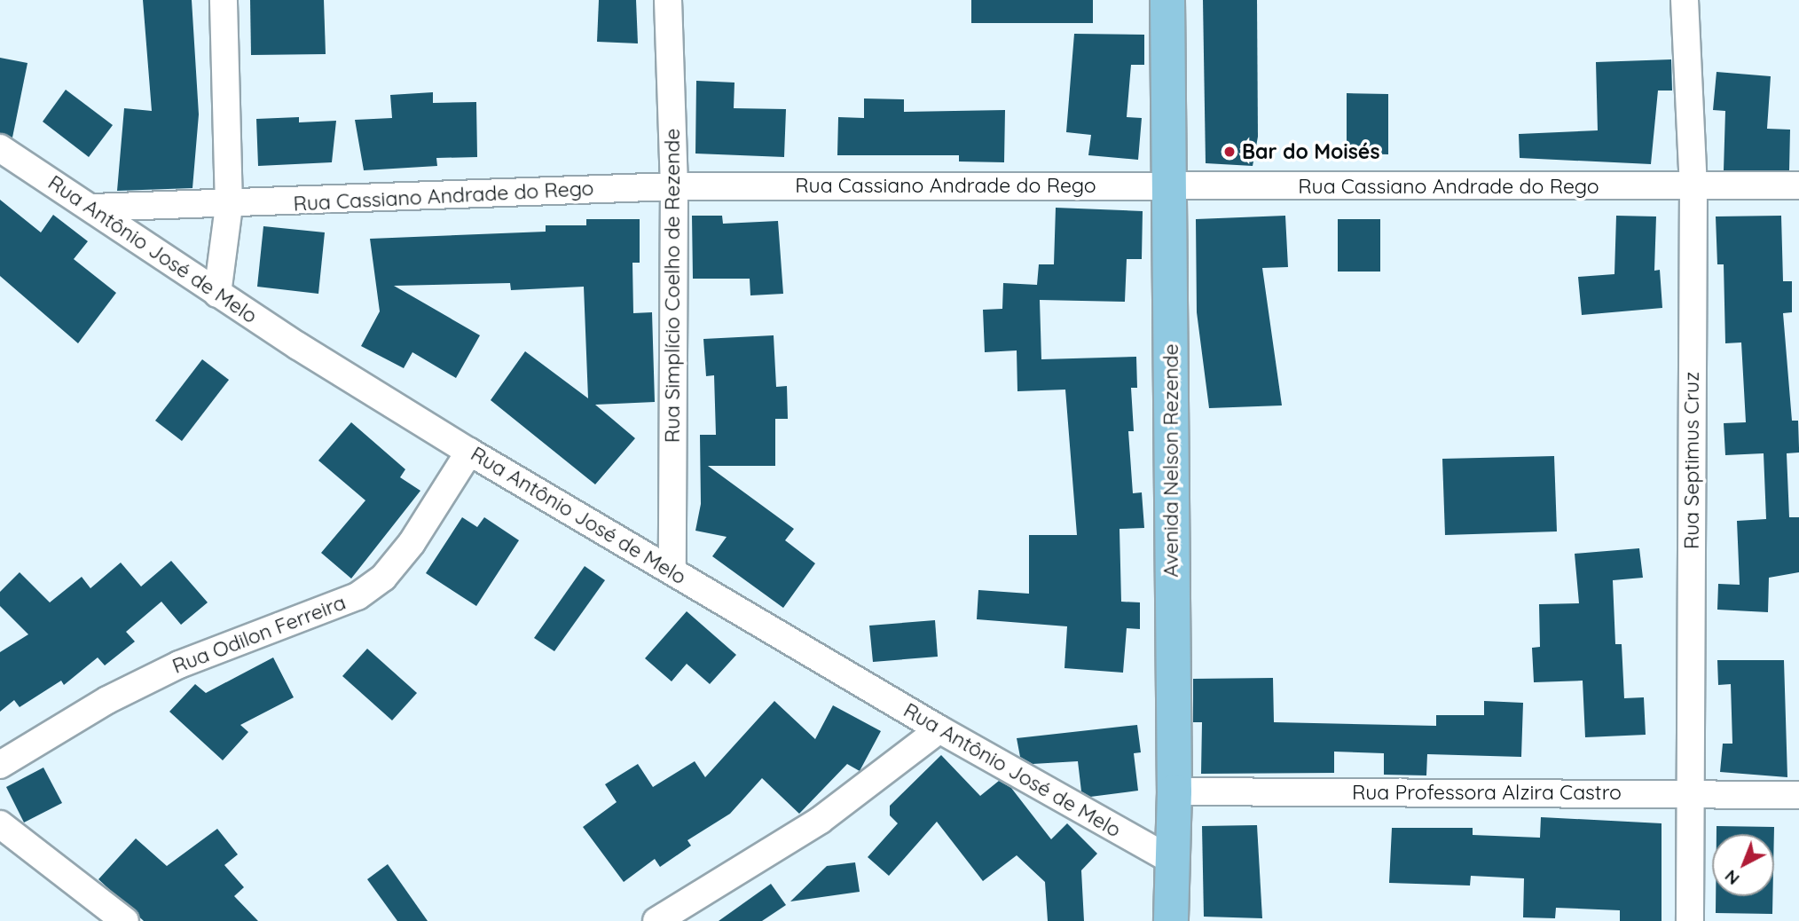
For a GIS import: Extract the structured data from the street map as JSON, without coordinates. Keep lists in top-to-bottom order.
{
  "streets": {
    "main road": ["Avenida Nelson Rezende"],
    "street": [
      "Rua Cassiano Andrade do Rego",
      "Rua Antônio José de Melo",
      "Rua Simplício Coelho de Rezende",
      "Rua Septimus Cruz",
      "Rua Odilon Ferreira",
      "Rua Professora Alzira Castro"
    ]
  },
  "crossings": [
    ["Rua Cassiano Andrade do Rego", "Rua Antônio José de Melo"],
    ["Rua Cassiano Andrade do Rego", "Rua Simplício Coelho de Rezende"],
    ["Rua Cassiano Andrade do Rego", "Avenida Nelson Rezende"],
    ["Rua Cassiano Andrade do Rego", "Rua Septimus Cruz"],
    ["Rua Antônio José de Melo", "Rua Simplício Coelho de Rezende"],
    ["Rua Antônio José de Melo", "Avenida Nelson Rezende"],
    ["Rua Antônio José de Melo", "Rua Odilon Ferreira"],
    ["Avenida Nelson Rezende", "Rua Professora Alzira Castro"],
    ["Rua Septimus Cruz", "Rua Professora Alzira Castro"]
  ],
  "places": ["Bar do Moisés"],
  "north": "bottom left"
}
